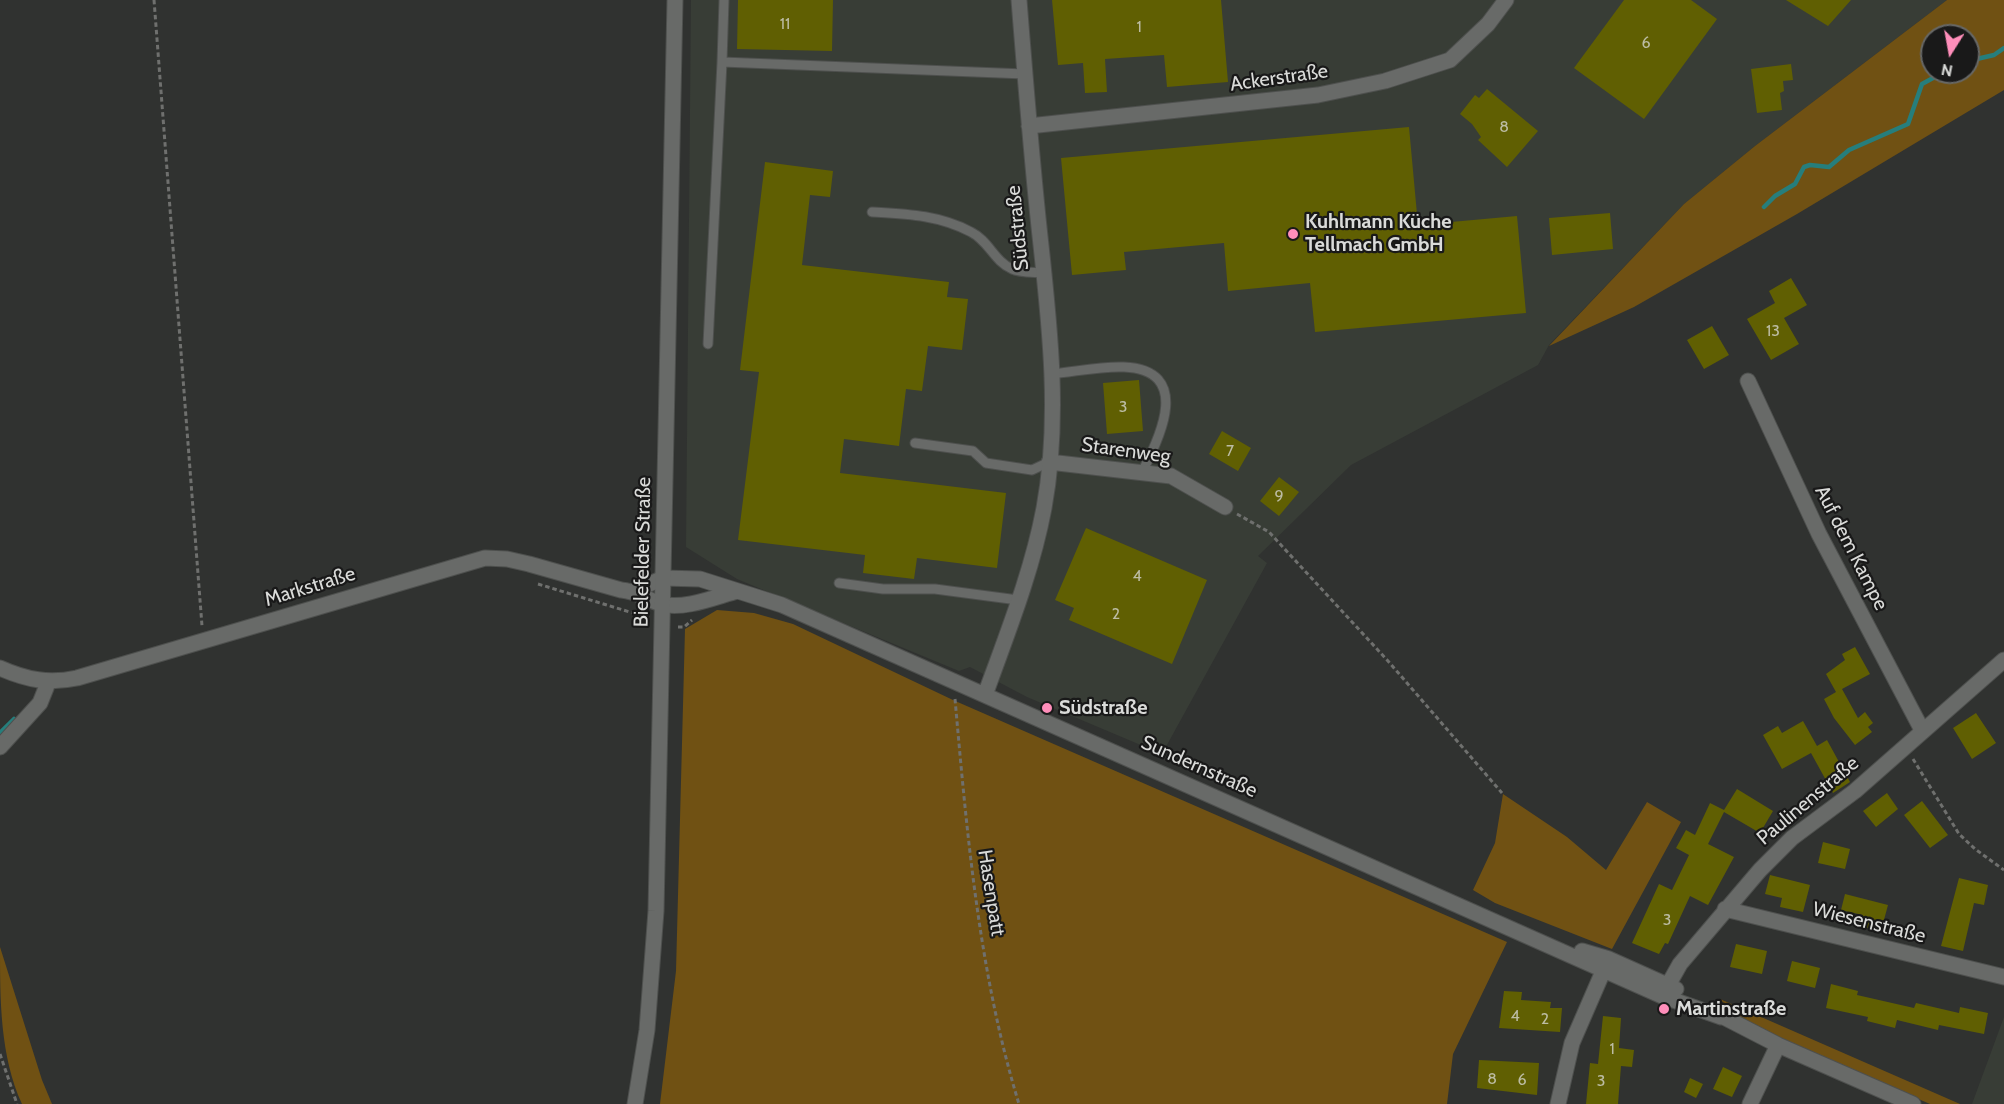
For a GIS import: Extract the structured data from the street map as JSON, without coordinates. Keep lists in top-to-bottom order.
{
  "streets": {
    "street": [
      "Ackerstraße",
      "Südstraße",
      "Starenweg",
      "Auf dem Kampe",
      "Bielefelder Straße",
      "Markstraße",
      "Sundernstraße",
      "Paulinenstraße",
      "Wiesenstraße"
    ],
    "path": ["Hasenpatt"]
  },
  "crossings": [
    ["Ackerstraße", "Südstraße"],
    ["Südstraße", "Starenweg"],
    ["Südstraße", "Sundernstraße"],
    ["Auf dem Kampe", "Paulinenstraße"],
    ["Bielefelder Straße", "Markstraße"],
    ["Bielefelder Straße", "Sundernstraße"],
    ["Sundernstraße", "Paulinenstraße"],
    ["Sundernstraße", "Hasenpatt"],
    ["Paulinenstraße", "Wiesenstraße"]
  ],
  "places": ["Kuhlmann Küche Tellmach GmbH", "Südstraße", "Martinstraße"],
  "house_numbers": [
    "11",
    "1",
    "6",
    "8",
    "13",
    "3",
    "7",
    "9",
    "4",
    "2",
    "3",
    "4",
    "2",
    "1",
    "8",
    "6",
    "3"
  ],
  "north": "bottom"
}
